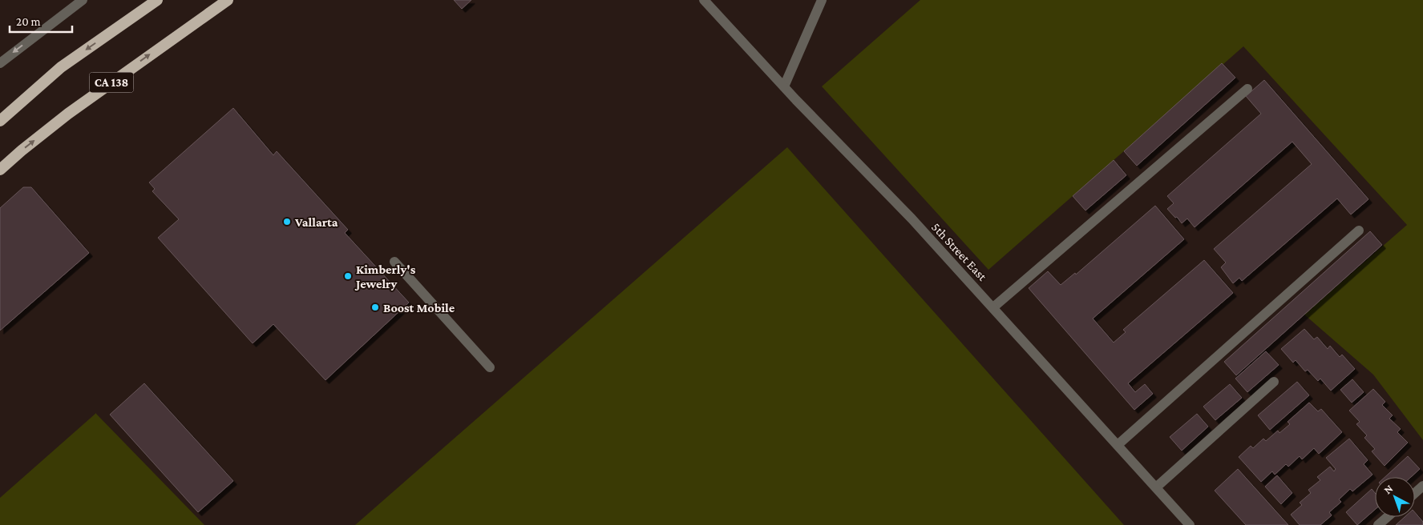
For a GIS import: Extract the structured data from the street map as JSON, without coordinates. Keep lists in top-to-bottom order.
{
  "streets": {
    "highway": ["CA 138"],
    "street": ["5th Street East"]
  },
  "places": ["Vallarta", "Kimberly's Jewelry", "Boost Mobile"],
  "scale_bar": "20 m",
  "north": "top left"
}
